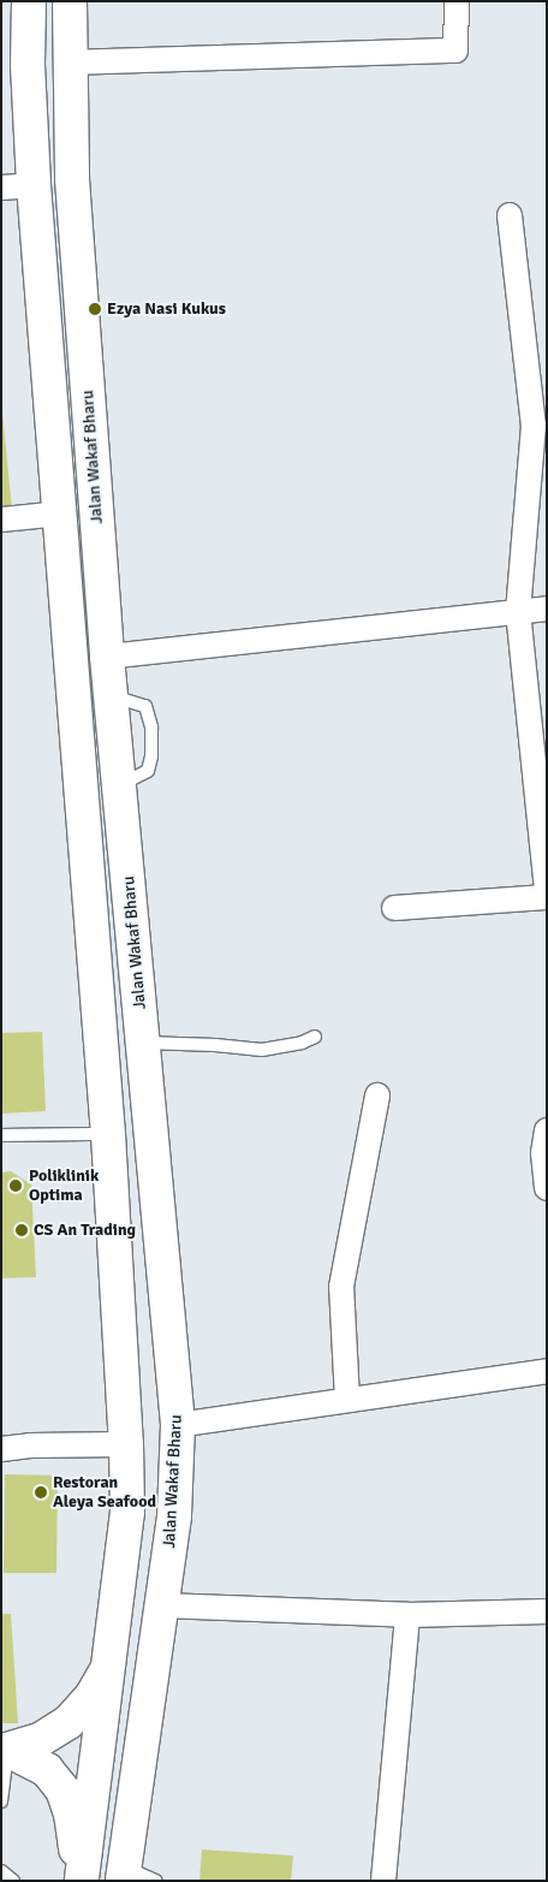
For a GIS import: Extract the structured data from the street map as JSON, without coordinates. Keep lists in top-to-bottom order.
{
  "streets": {
    "main road": ["Jalan Wakaf Bharu"]
  },
  "places": [
    "Ezya Nasi Kukus",
    "Poliklinik Optima",
    "CS An Trading",
    "Restoran Aleya Seafood"
  ]
}
